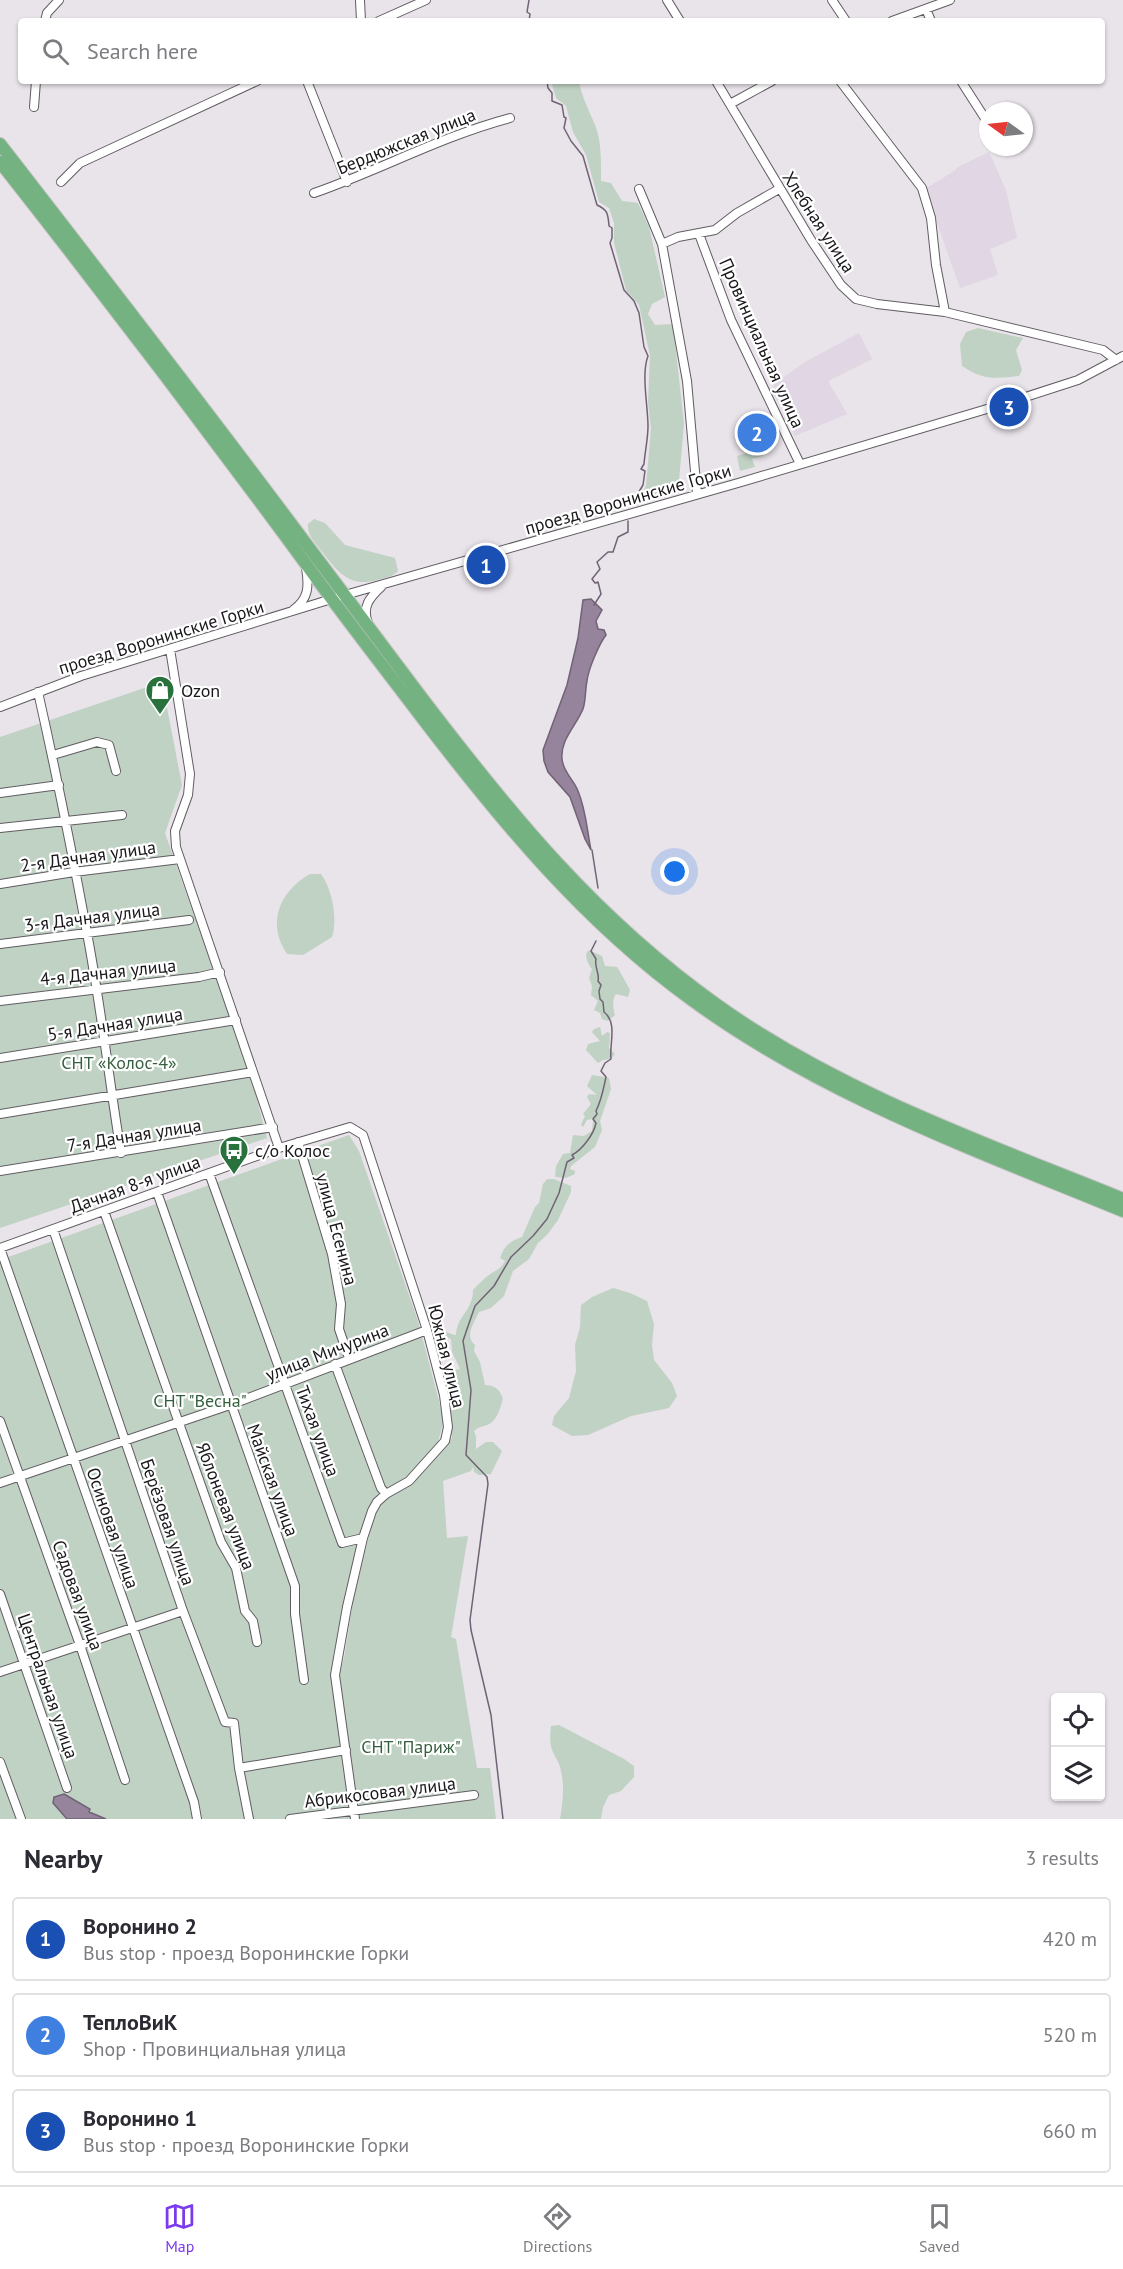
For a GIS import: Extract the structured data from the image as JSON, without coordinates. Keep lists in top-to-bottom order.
{
  "streets": {
    "street": [
      "Бердюжская улица",
      "Хлебная улица",
      "Провинциальная улица",
      "проезд Воронинские Горки",
      "2-я Дачная улица",
      "3-я Дачная улица",
      "4-я Дачная улица",
      "5-я Дачная улица",
      "7-я Дачная улица",
      "Дачная 8-я улица",
      "улица Есенина",
      "улица Мичурина",
      "Южная улица",
      "Тихая улица",
      "Майская улица",
      "Яблоневая улица",
      "Берёзовая улица",
      "Осиновая улица",
      "Садовая улица",
      "Центральная улица",
      "Абрикосовая улица"
    ]
  },
  "crossings": [
    ["Хлебная улица", "проезд Воронинские Горки"],
    ["Провинциальная улица", "проезд Воронинские Горки"],
    ["Дачная 8-я улица", "улица Есенина"],
    ["Дачная 8-я улица", "Южная улица"],
    ["Дачная 8-я улица", "Тихая улица"],
    ["Дачная 8-я улица", "Майская улица"],
    ["Дачная 8-я улица", "Яблоневая улица"],
    ["Дачная 8-я улица", "Берёзовая улица"],
    ["Дачная 8-я улица", "Осиновая улица"],
    ["улица Есенина", "улица Мичурина"],
    ["улица Мичурина", "Южная улица"],
    ["улица Мичурина", "Тихая улица"],
    ["улица Мичурина", "Майская улица"],
    ["улица Мичурина", "Яблоневая улица"],
    ["улица Мичурина", "Берёзовая улица"],
    ["улица Мичурина", "Осиновая улица"],
    ["улица Мичурина", "Садовая улица"],
    ["Южная улица", "Тихая улица"],
    ["Южная улица", "Абрикосовая улица"]
  ],
  "parks": ["СНТ «Колос-4»", "СНТ \"Весна\"", "СНТ \"Париж\""],
  "places": {
    "shop": ["Ozon"],
    "bus stop": ["с/о Колос"]
  },
  "north": "left",
  "page": {
    "search": "Search here",
    "pins": ["3", "2", "1"],
    "heading": ["Nearby", "3 results"],
    "list": [
      {
        "mark": "1",
        "name": "Воронино 2",
        "note": "Bus stop · проезд Воронинские Горки",
        "value": "420 m"
      },
      {
        "mark": "2",
        "name": "ТеплоВиК",
        "note": "Shop · Провинциальная улица",
        "value": "520 m"
      },
      {
        "mark": "3",
        "name": "Воронино 1",
        "note": "Bus stop · проезд Воронинские Горки",
        "value": "660 m"
      }
    ],
    "nav": ["Map", "Directions", "Saved"]
  }
}
